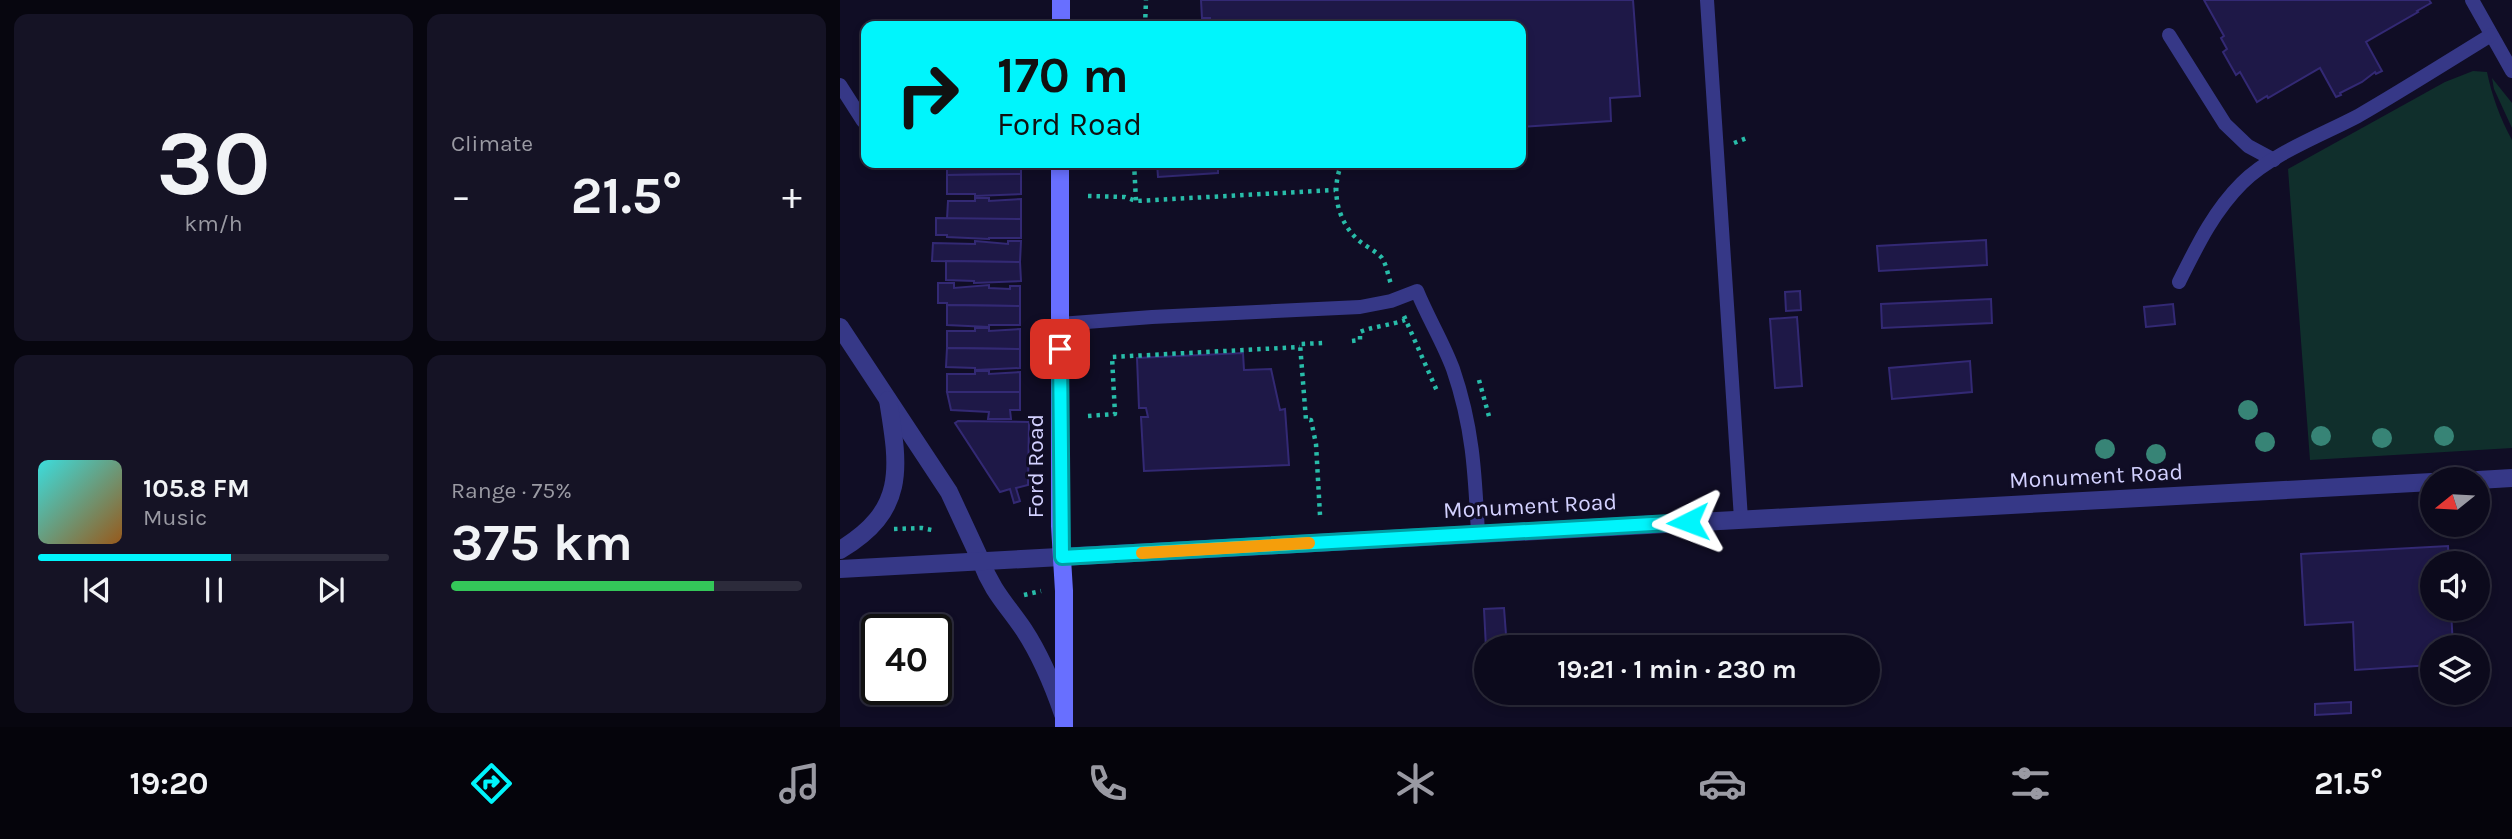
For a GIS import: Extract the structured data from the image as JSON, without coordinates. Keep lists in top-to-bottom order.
{
  "streets": {
    "main road": ["Ford Road"],
    "street": ["Monument Road"]
  },
  "crossings": [
    ["Ford Road", "Monument Road"]
  ],
  "north": "left",
  "page": {
    "tile": [
      ["30", "km/h"],
      "Climate",
      ["Range · 75%", "375 km"]
    ],
    "turn": ["170 m", "Ford Road"],
    "heat": ["−", "21.5°", "+"],
    "song": ["105.8 FM", "Music"],
    "limit": "40",
    "trip": "19:21 · 1 min · 230 m",
    "tabs": ["19:20", "21.5°"]
  }
}
